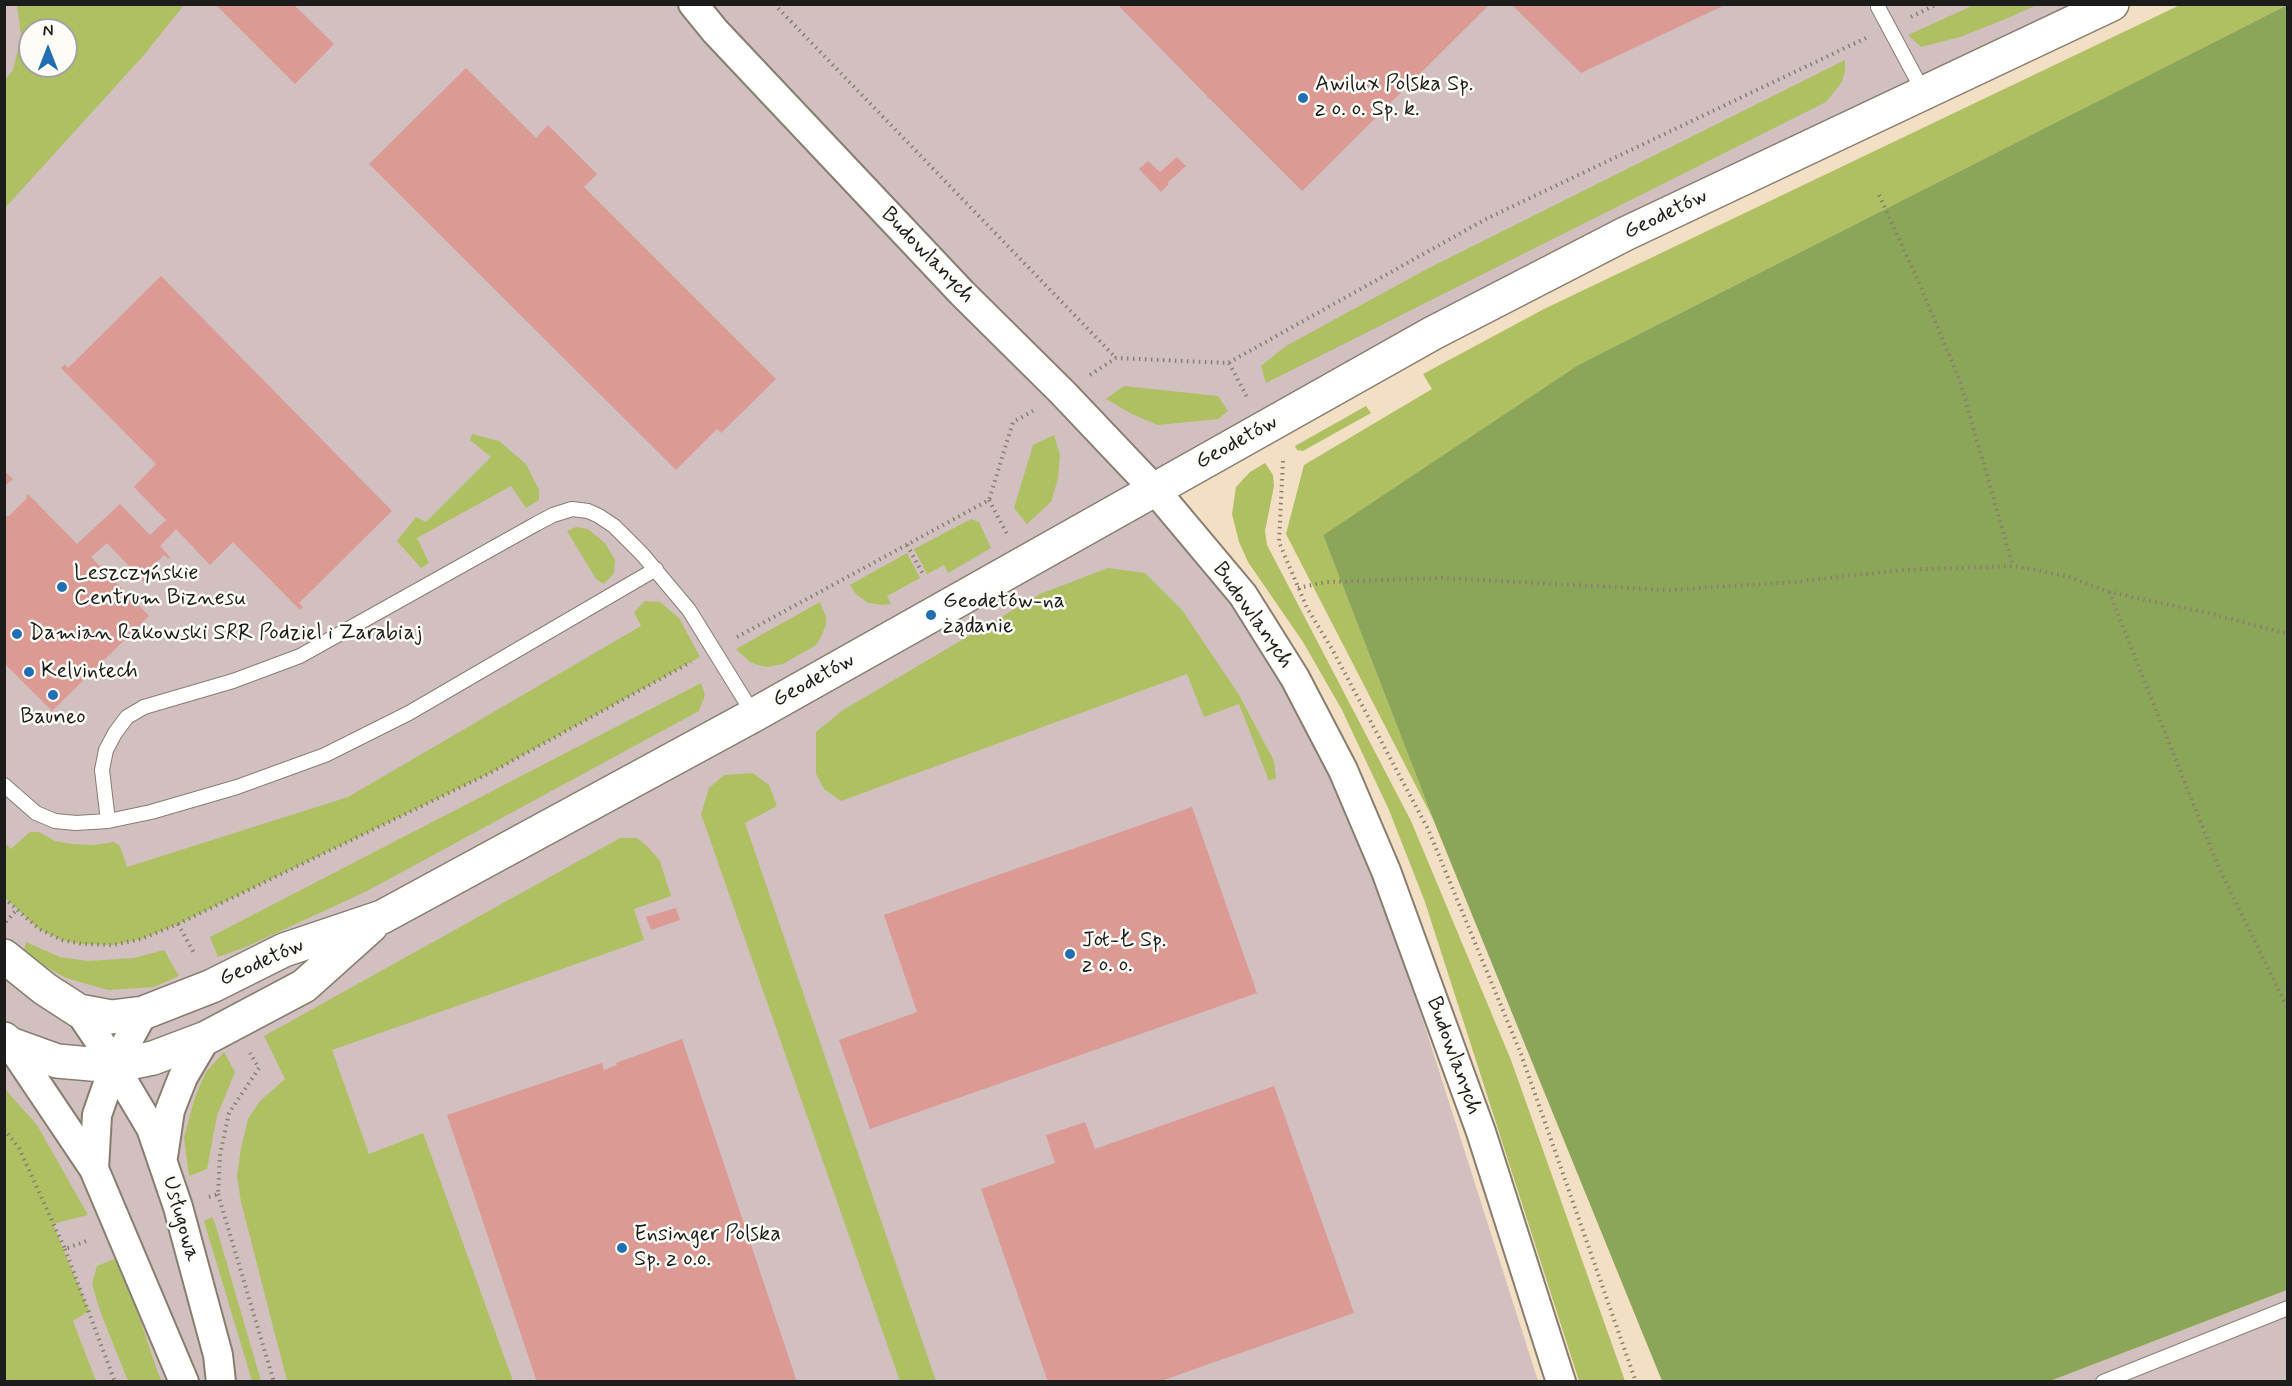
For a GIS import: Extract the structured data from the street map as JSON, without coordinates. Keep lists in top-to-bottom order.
{
  "streets": {
    "street": ["Geodetów", "Budowlanych", "Usługowa"]
  },
  "crossings": [
    ["Geodetów", "Budowlanych"],
    ["Geodetów", "Usługowa"]
  ],
  "places": [
    "Awilux Polska Sp. z o. o. Sp. k.",
    "Leszczyńskie Centrum Biznesu",
    "Geodetów-na żądanie",
    "Damian Rakowski SRR Podziel i Zarabiaj",
    "Kelvintech",
    "Bauneo",
    "Jot-Ł Sp. z o. o.",
    "Ensinger Polska Sp. z o.o."
  ],
  "north": "top"
}
